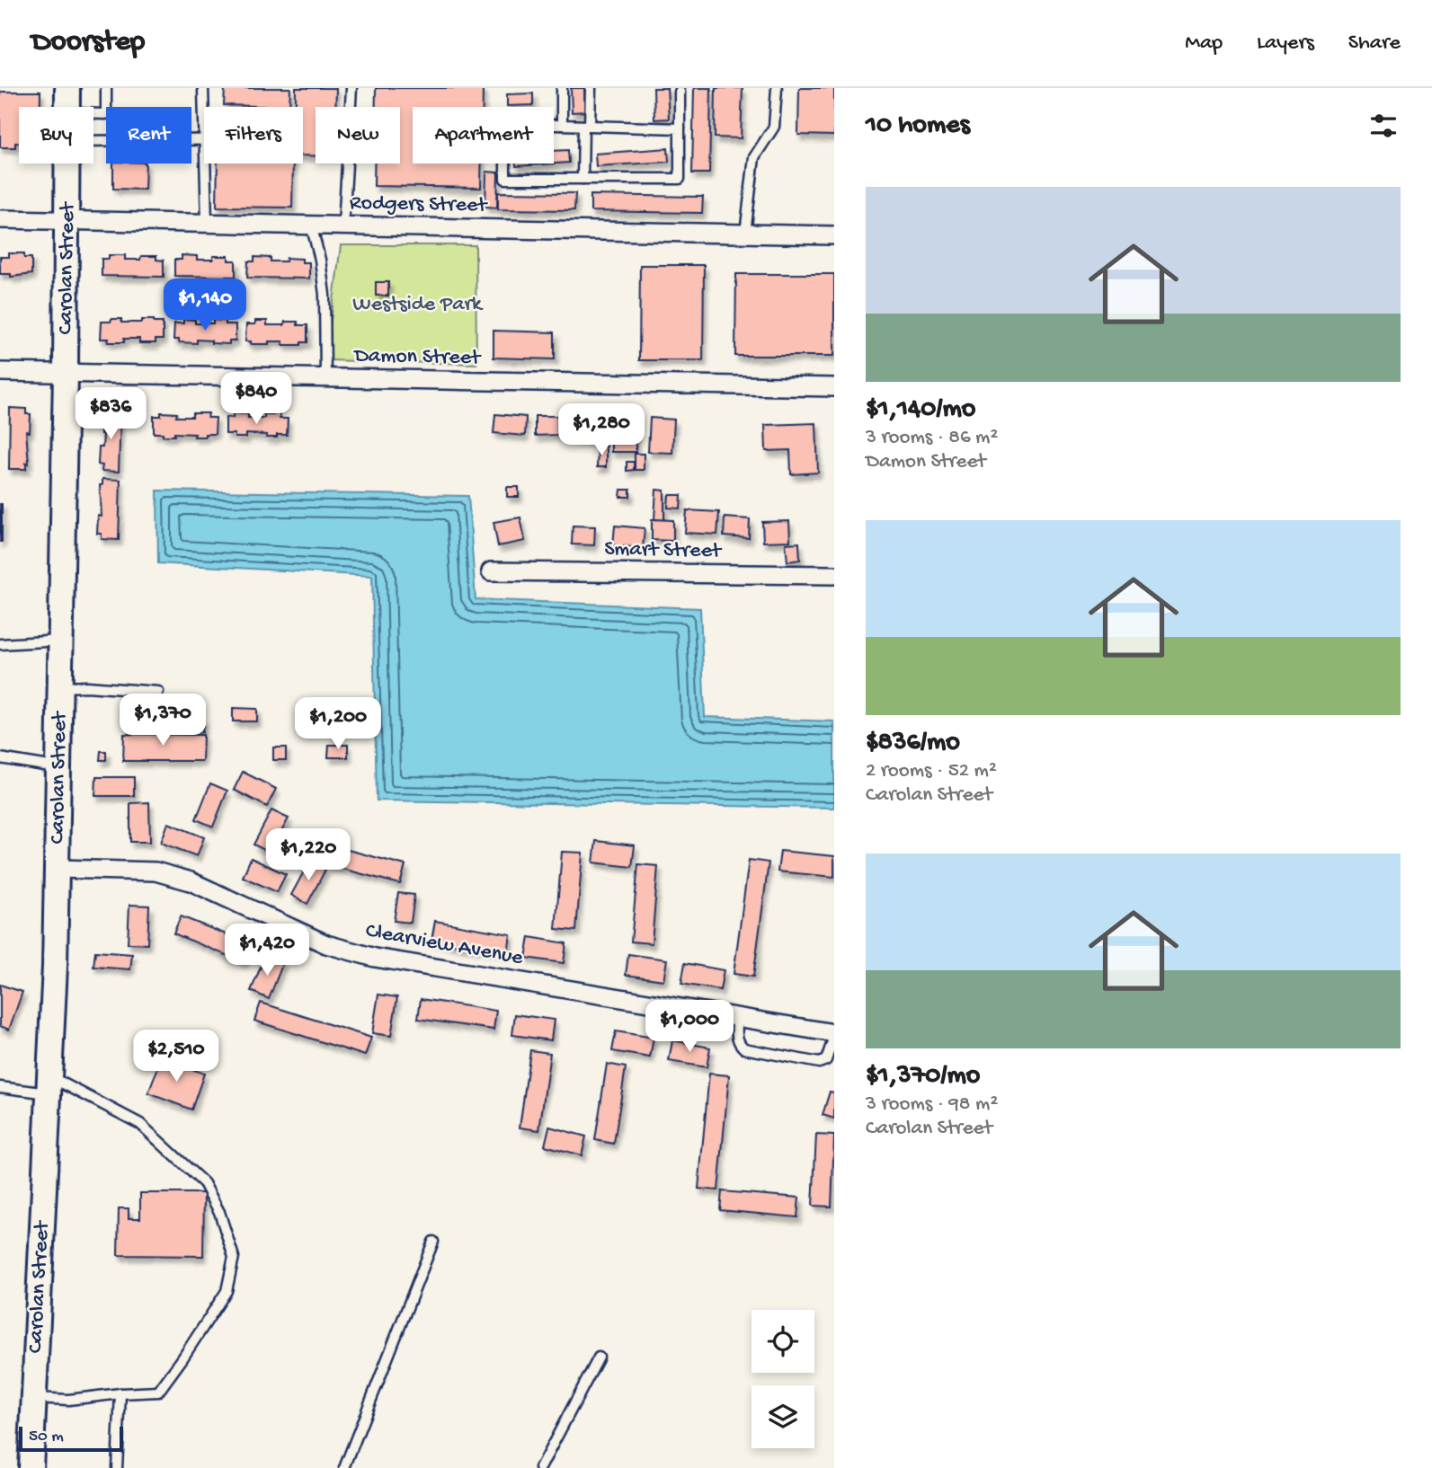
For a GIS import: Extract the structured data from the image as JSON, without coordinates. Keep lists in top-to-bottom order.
{
  "streets": {
    "street": [
      "Rodgers Street",
      "Carolan Street",
      "Damon Street",
      "Smart Street",
      "Clearview Avenue"
    ]
  },
  "crossings": [
    ["Rodgers Street", "Carolan Street"],
    ["Carolan Street", "Damon Street"],
    ["Carolan Street", "Clearview Avenue"]
  ],
  "parks": ["Westside Park"],
  "scale_bar": "50 m",
  "page": {
    "header": "Doorstep",
    "nav": ["Map", "Layers", "Share"],
    "heading": "10 homes",
    "chip": [
      "Buy",
      "Rent",
      "Filters",
      "New",
      "Apartment"
    ],
    "list": [
      {
        "name": "$1,140/mo",
        "note": "3 rooms · 86 m² · Damon Street"
      },
      {
        "name": "$836/mo",
        "note": "2 rooms · 52 m² · Carolan Street"
      },
      {
        "name": "$1,370/mo",
        "note": "3 rooms · 98 m² · Carolan Street"
      }
    ],
    "price": [
      "$1,140",
      "$840",
      "$836",
      "$1,280",
      "$1,370",
      "$1,200",
      "$1,220",
      "$1,420",
      "$1,000",
      "$2,510"
    ],
    "scale": "50 m"
  }
}
